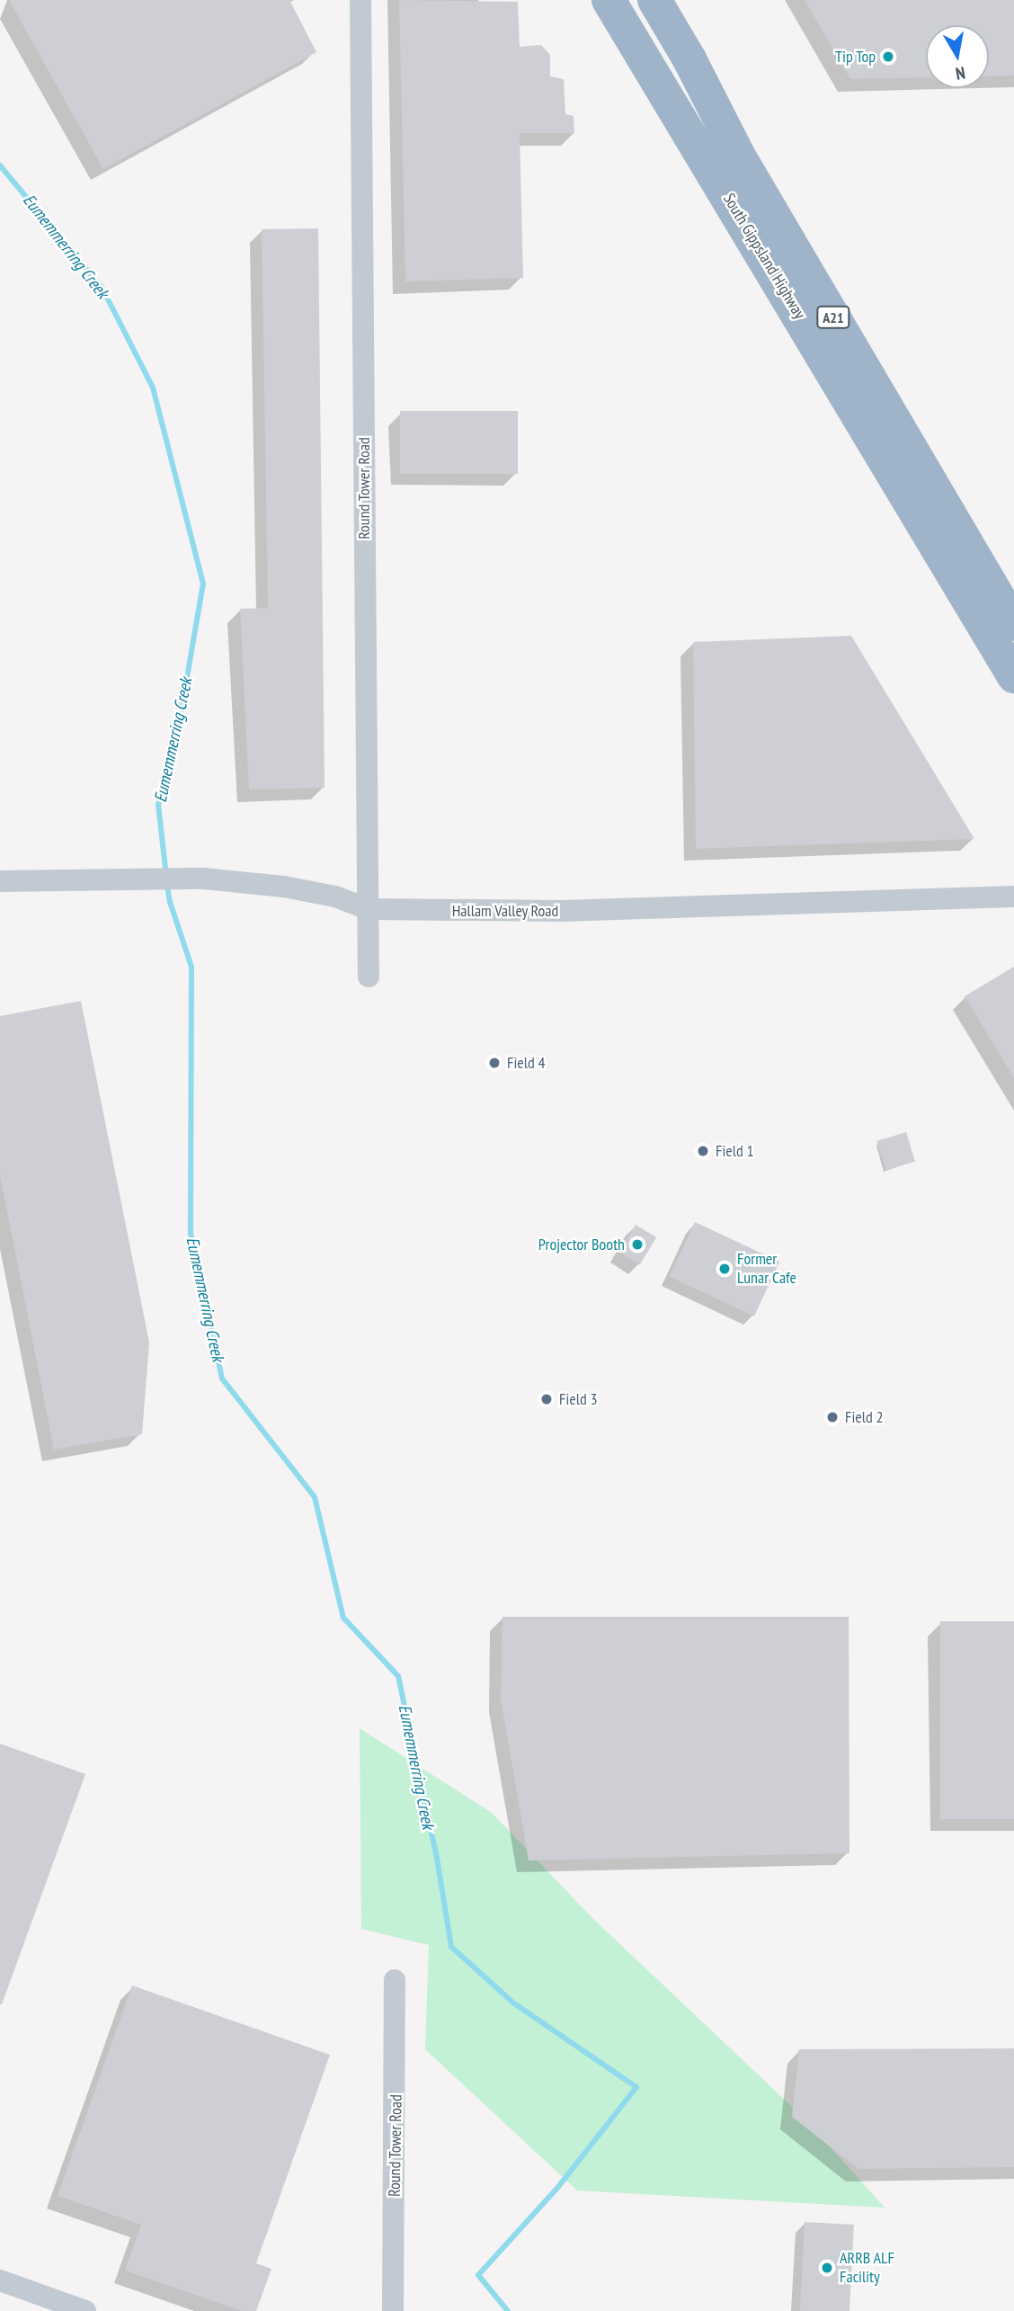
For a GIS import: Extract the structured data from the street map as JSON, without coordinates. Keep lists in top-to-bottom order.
{
  "streets": {
    "highway": ["South Gippsland Highway", "A21"],
    "street": ["Round Tower Road", "Hallam Valley Road"]
  },
  "crossings": [
    ["Round Tower Road", "Hallam Valley Road"]
  ],
  "water": ["Eumemmerring Creek"],
  "places": [
    "Tip Top",
    "Field 4",
    "Field 1",
    "Projector Booth",
    "Former Lunar Cafe",
    "Field 3",
    "Field 2",
    "ARRB ALF Facility"
  ],
  "north": "bottom"
}
